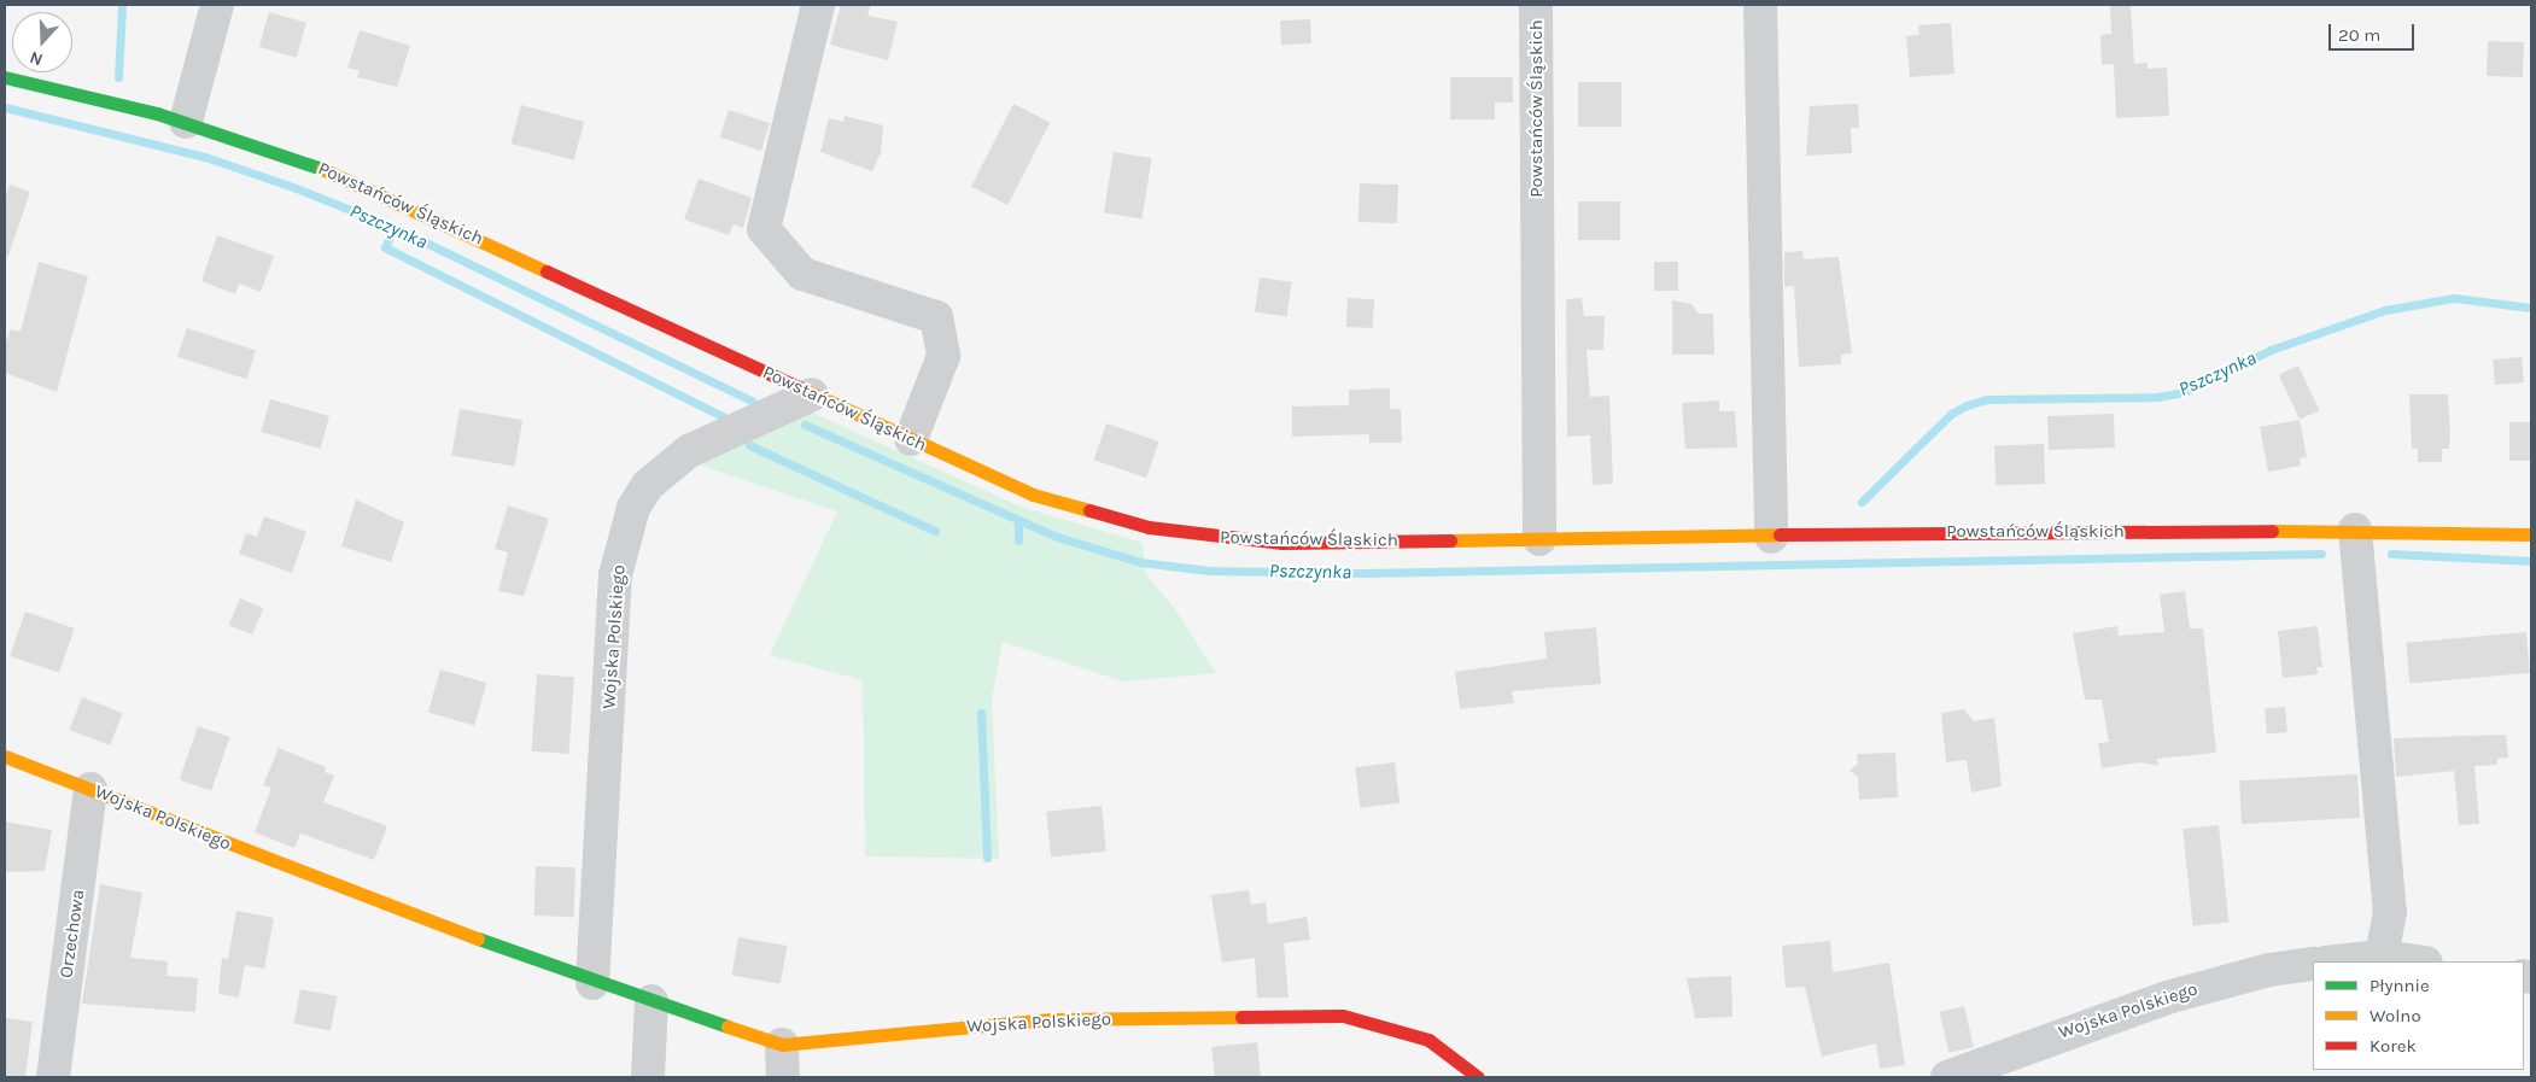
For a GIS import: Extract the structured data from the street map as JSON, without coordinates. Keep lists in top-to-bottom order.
{
  "streets": {
    "street": ["Powstańców Śląskich", "Wojska Polskiego", "Orzechowa"]
  },
  "crossings": [
    ["Powstańców Śląskich", "Wojska Polskiego"],
    ["Wojska Polskiego", "Orzechowa"]
  ],
  "water": ["Pszczynka"],
  "legend": ["Płynnie", "Wolno", "Korek"],
  "scale_bar": "20 m",
  "north": "bottom"
}
